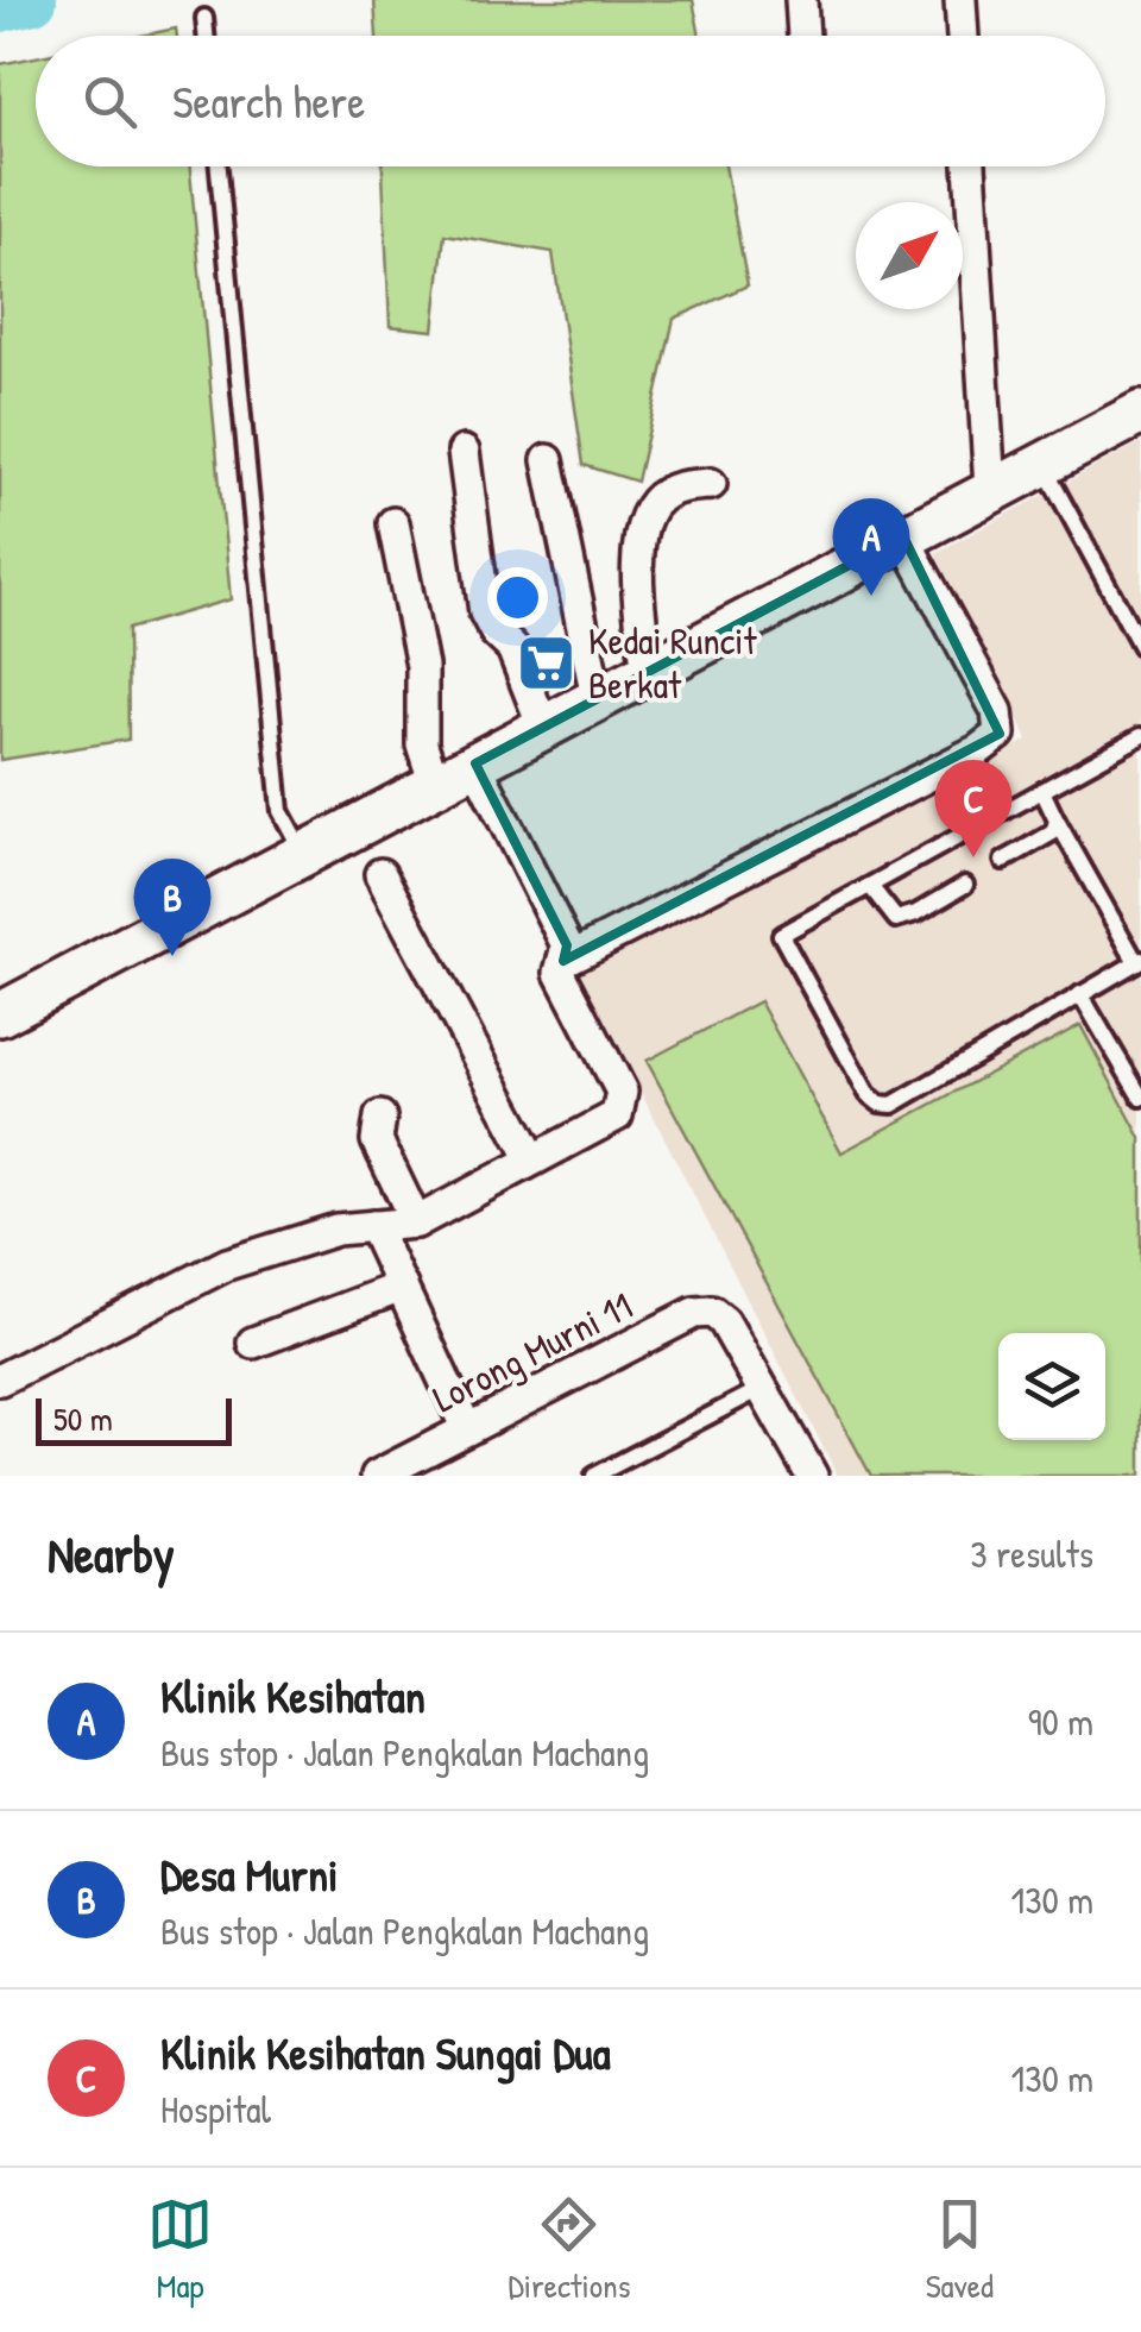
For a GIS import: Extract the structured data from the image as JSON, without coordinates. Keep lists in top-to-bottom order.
{
  "streets": {
    "street": ["Lorong Murni 11"]
  },
  "places": {
    "supermarket": ["Kedai Runcit Berkat"]
  },
  "scale_bar": "50 m",
  "north": "top right",
  "page": {
    "search": "Search here",
    "pins": ["A", "C", "B"],
    "scale": "50 m",
    "heading": ["Nearby", "3 results"],
    "list": [
      {
        "mark": "A",
        "name": "Klinik Kesihatan",
        "note": "Bus stop · Jalan Pengkalan Machang",
        "value": "90 m"
      },
      {
        "mark": "B",
        "name": "Desa Murni",
        "note": "Bus stop · Jalan Pengkalan Machang",
        "value": "130 m"
      },
      {
        "mark": "C",
        "name": "Klinik Kesihatan Sungai Dua",
        "note": "Hospital",
        "value": "130 m"
      }
    ],
    "nav": ["Map", "Directions", "Saved"]
  }
}
